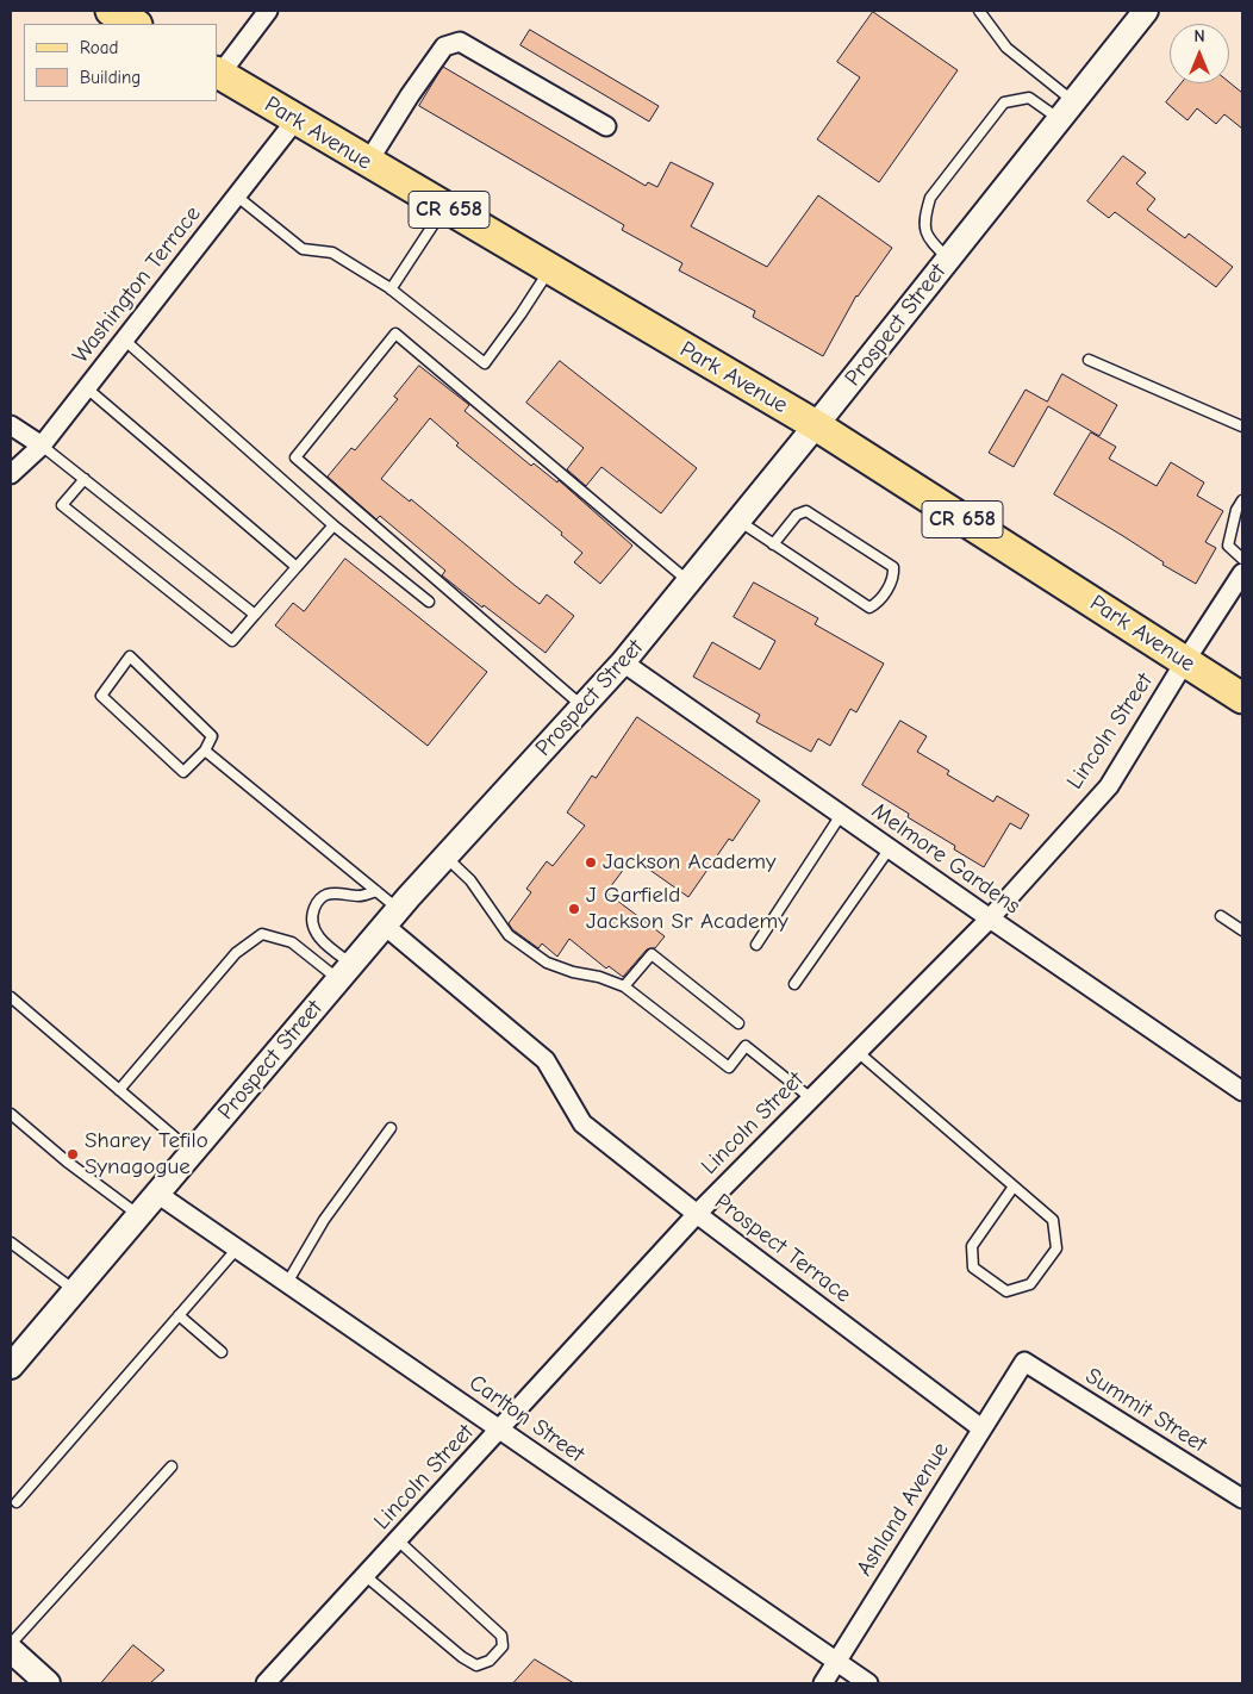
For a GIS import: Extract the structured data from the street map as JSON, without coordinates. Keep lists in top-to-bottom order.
{
  "streets": {
    "main road": ["Park Avenue", "CR 658"],
    "street": [
      "Washington Terrace",
      "Prospect Street",
      "Lincoln Street",
      "Melmore Gardens",
      "Prospect Terrace",
      "Summit Street",
      "Carlton Street",
      "Ashland Avenue"
    ]
  },
  "crossings": [
    ["Park Avenue", "Washington Terrace"],
    ["Park Avenue", "Prospect Street"],
    ["Park Avenue", "Lincoln Street"],
    ["Prospect Street", "Melmore Gardens"],
    ["Prospect Street", "Prospect Terrace"],
    ["Prospect Street", "Carlton Street"],
    ["Lincoln Street", "Melmore Gardens"],
    ["Lincoln Street", "Prospect Terrace"],
    ["Lincoln Street", "Carlton Street"],
    ["Prospect Terrace", "Ashland Avenue"],
    ["Summit Street", "Ashland Avenue"],
    ["Carlton Street", "Ashland Avenue"]
  ],
  "places": ["Jackson Academy", "J Garfield Jackson Sr Academy", "Sharey Tefilo Synagogue"],
  "legend": ["Road", "Building"],
  "north": "top"
}
